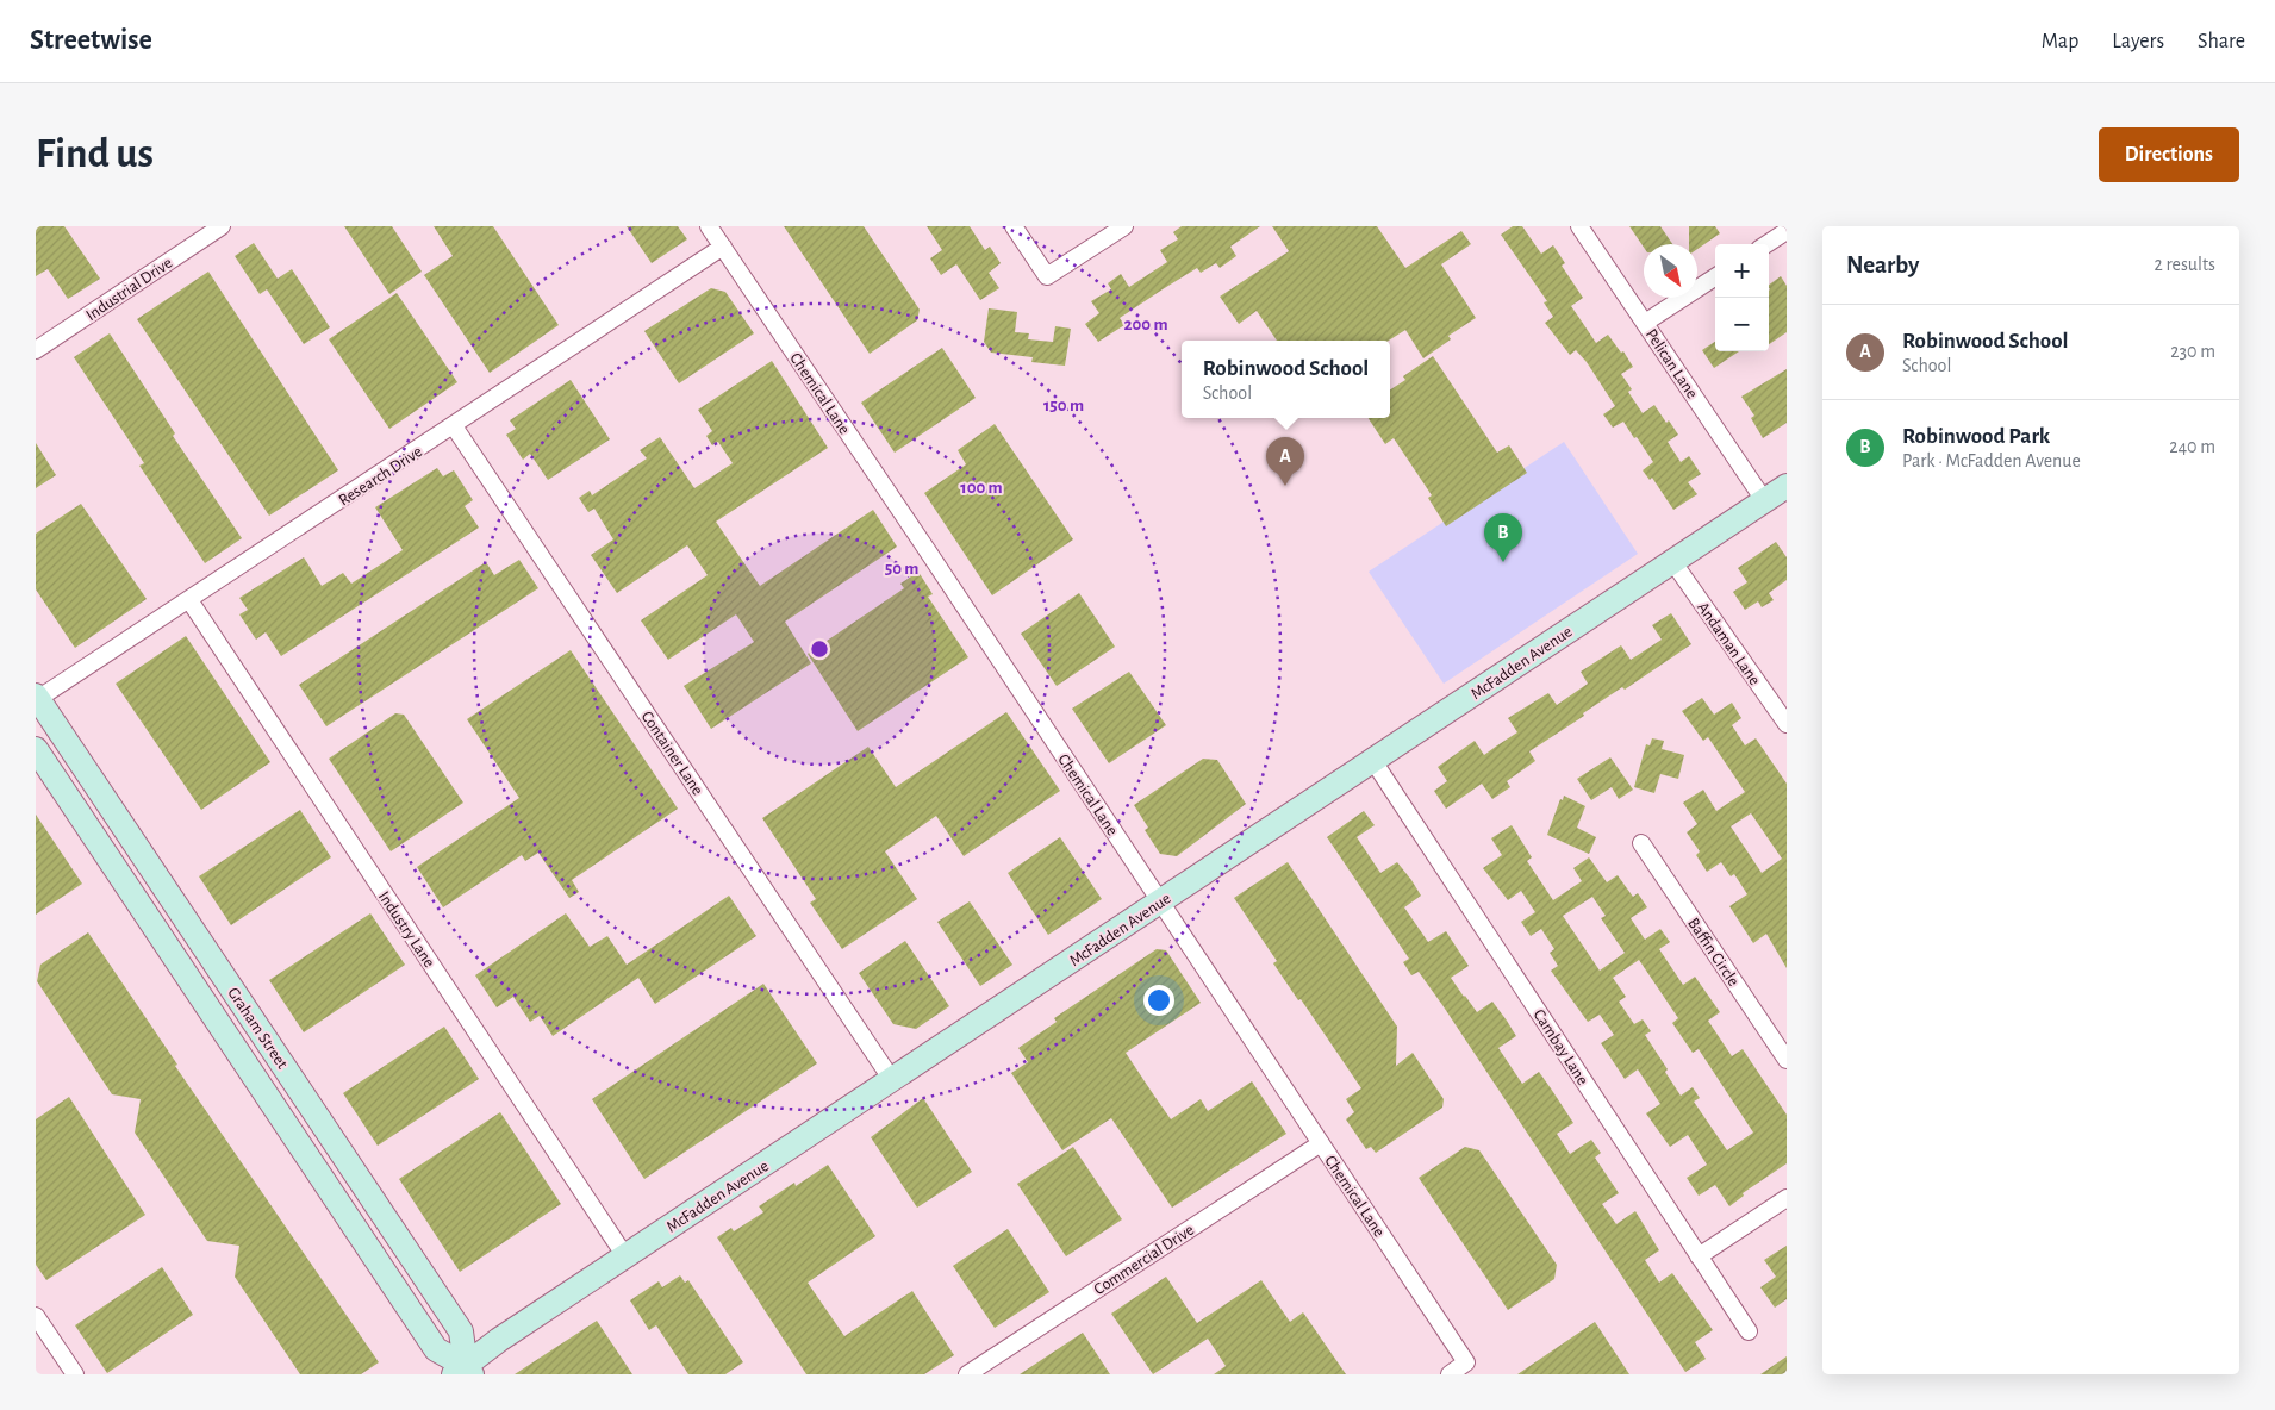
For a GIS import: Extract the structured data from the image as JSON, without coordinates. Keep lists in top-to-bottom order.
{
  "streets": {
    "street": [
      "Industrial Drive",
      "Pelican Lane",
      "Chemical Lane",
      "Research Drive",
      "Andaman Lane",
      "McFadden Avenue",
      "Container Lane",
      "Industry Lane",
      "Baffin Circle",
      "Graham Street",
      "Cambay Lane",
      "Commercial Drive"
    ]
  },
  "crossings": [
    ["Pelican Lane", "McFadden Avenue"],
    ["Chemical Lane", "Research Drive"],
    ["Chemical Lane", "McFadden Avenue"],
    ["Chemical Lane", "Commercial Drive"],
    ["Research Drive", "Container Lane"],
    ["Research Drive", "Industry Lane"],
    ["Research Drive", "Graham Street"],
    ["Andaman Lane", "McFadden Avenue"],
    ["McFadden Avenue", "Container Lane"],
    ["McFadden Avenue", "Industry Lane"],
    ["McFadden Avenue", "Graham Street"],
    ["McFadden Avenue", "Cambay Lane"]
  ],
  "north": "bottom right",
  "page": {
    "header": "Streetwise",
    "nav": ["Map", "Layers", "Share"],
    "buttons": "Directions",
    "title": "Find us",
    "heading": ["Nearby", "2 results"],
    "map_buttons": ["+", "−"],
    "list": [
      {
        "mark": "A",
        "name": "Robinwood School",
        "note": "School",
        "value": "230 m"
      },
      {
        "mark": "B",
        "name": "Robinwood Park",
        "note": "Park · McFadden Avenue",
        "value": "240 m"
      }
    ],
    "popup": ["Robinwood School", "School"],
    "pins": ["A", "B"]
  },
  "rings": [
    "200 m",
    "150 m",
    "100 m",
    "50 m"
  ]
}
